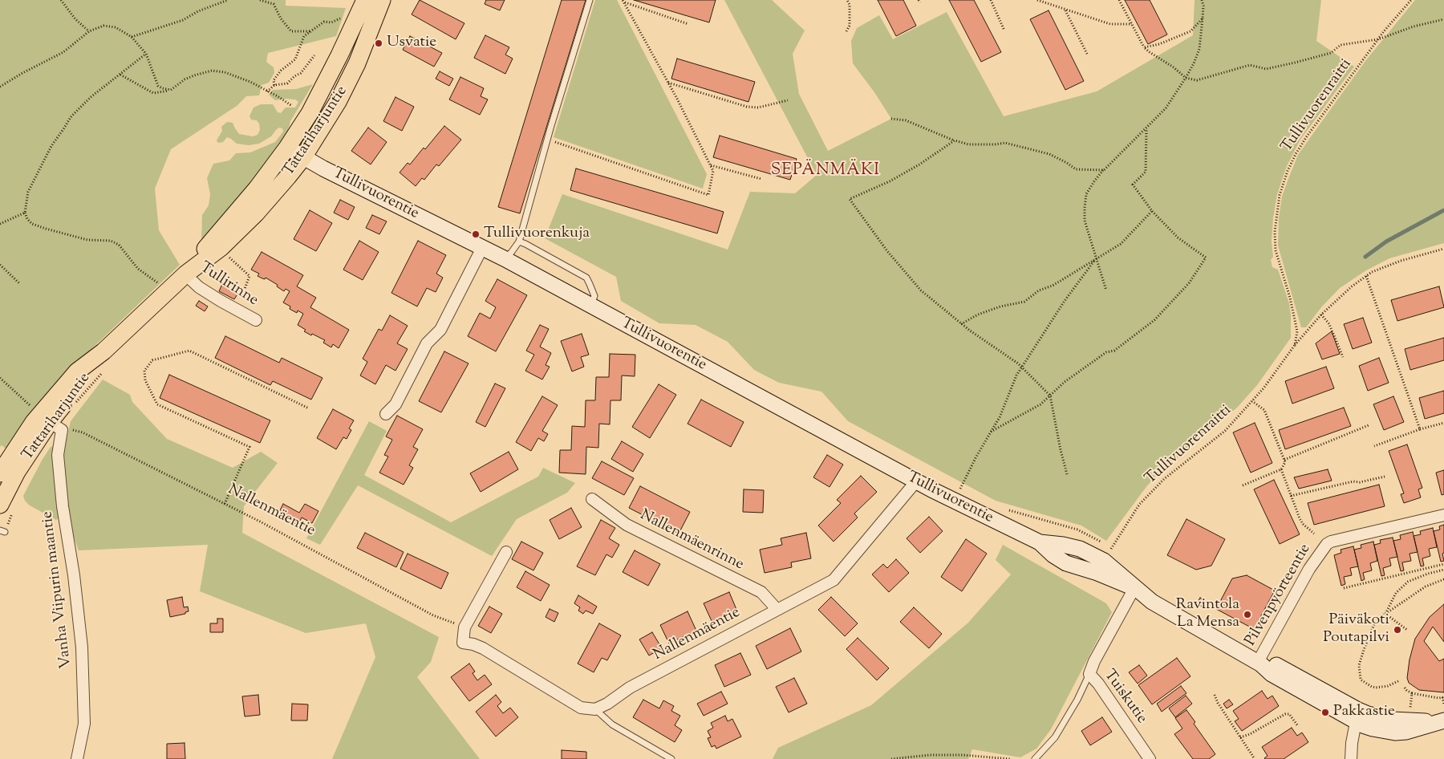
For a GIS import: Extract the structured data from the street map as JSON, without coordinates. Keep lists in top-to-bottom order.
{
  "streets": {
    "main road": ["Tattariharjuntie", "Tullivuorentie"],
    "street": [
      "Tullirinne",
      "Nallenmäentie",
      "Nallenmäenrinne",
      "Vanha Viipurin maantie",
      "Pilvenpyörteentie",
      "Tuiskutie"
    ],
    "path": ["Tullivuorenraitti"]
  },
  "crossings": [
    ["Tattariharjuntie", "Tullivuorentie"],
    ["Tattariharjuntie", "Tullirinne"],
    ["Tattariharjuntie", "Nallenmäentie"],
    ["Tattariharjuntie", "Vanha Viipurin maantie"],
    ["Tullivuorentie", "Nallenmäentie"],
    ["Tullivuorentie", "Pilvenpyörteentie"],
    ["Tullivuorentie", "Tuiskutie"],
    ["Nallenmäentie", "Nallenmäenrinne"],
    ["Nallenmäentie", "Vanha Viipurin maantie"]
  ],
  "districts": ["SEPÄNMÄKI"],
  "places": [
    "Usvatie",
    "Tullivuorenkuja",
    "Ravintola La Mensa",
    "Päiväkoti Poutapilvi",
    "Pakkastie"
  ]
}
